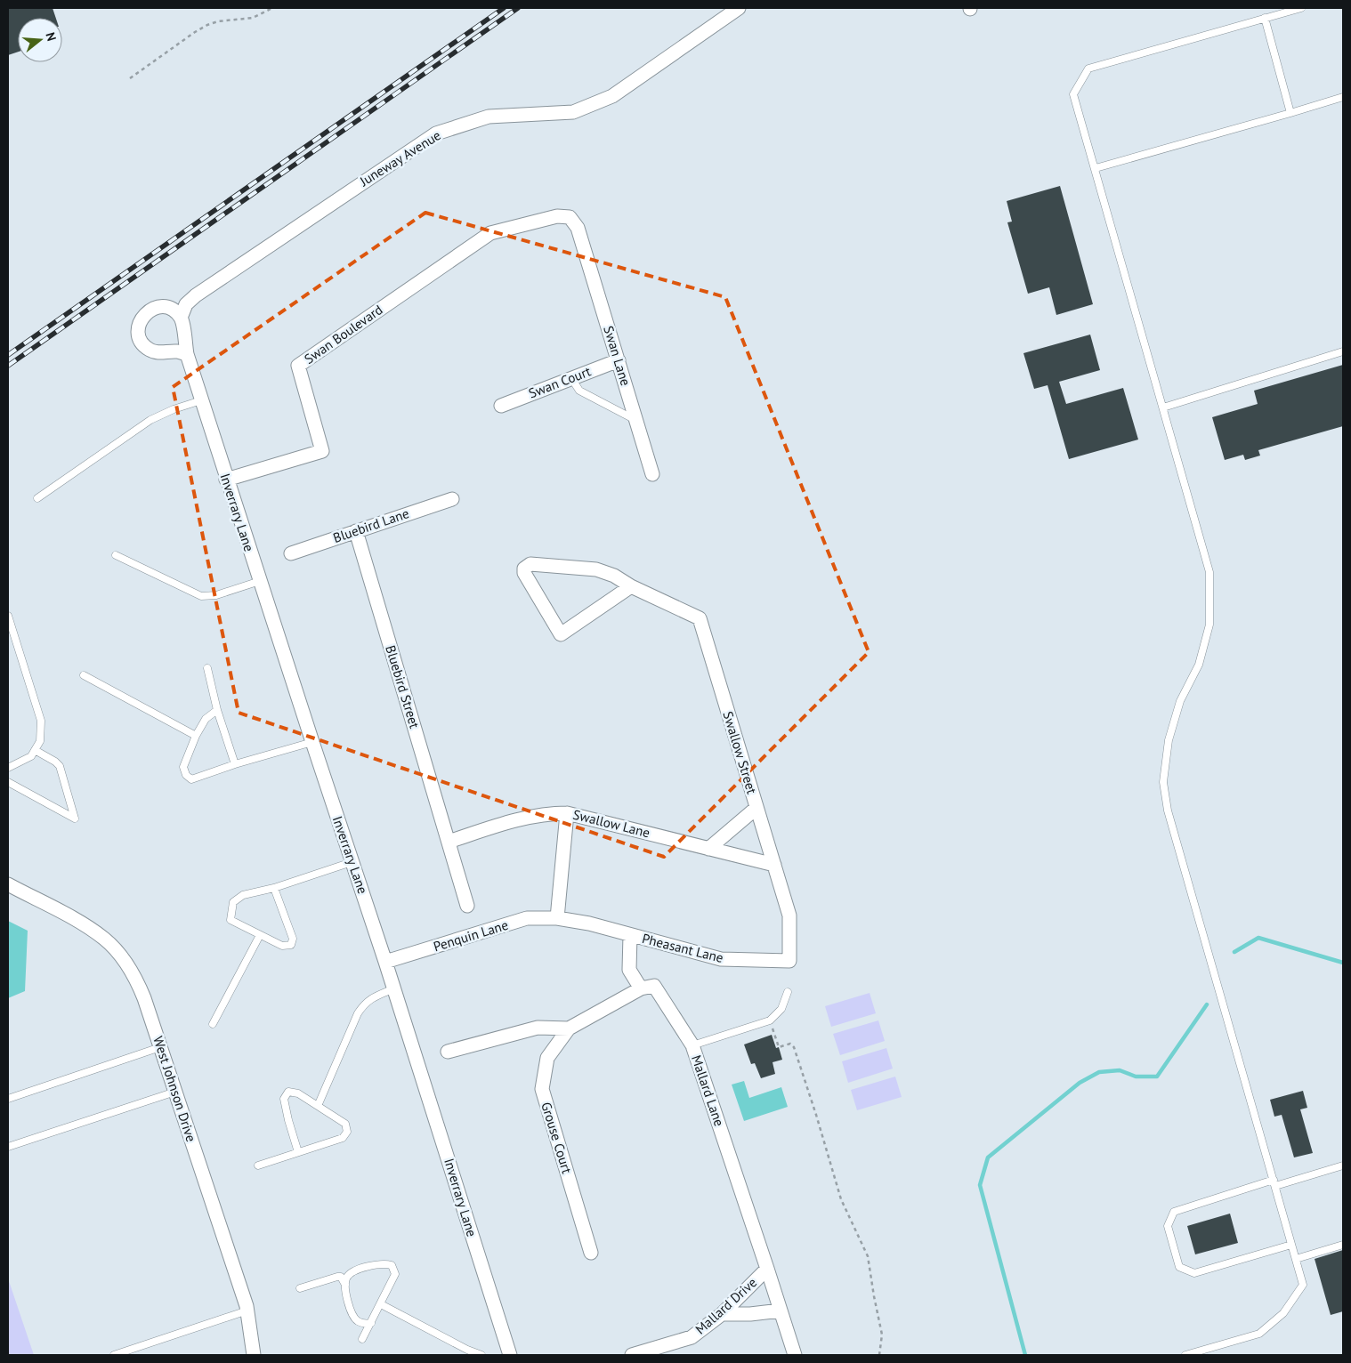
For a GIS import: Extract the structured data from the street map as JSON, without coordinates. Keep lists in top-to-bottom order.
{
  "streets": {
    "street": [
      "Juneway Avenue",
      "Swan Boulevard",
      "Swan Lane",
      "Swan Court",
      "Inverrary Lane",
      "Bluebird Lane",
      "Bluebird Street",
      "Swallow Street",
      "Swallow Lane",
      "Penquin Lane",
      "Pheasant Lane",
      "West Johnson Drive",
      "Mallard Lane",
      "Grouse Court",
      "Mallard Drive"
    ]
  },
  "crossings": [
    ["Juneway Avenue", "Inverrary Lane"],
    ["Swan Boulevard", "Swan Lane"],
    ["Swan Boulevard", "Inverrary Lane"],
    ["Swan Lane", "Swan Court"],
    ["Inverrary Lane", "Penquin Lane"],
    ["Bluebird Lane", "Bluebird Street"],
    ["Bluebird Street", "Swallow Lane"],
    ["Swallow Street", "Swallow Lane"],
    ["Swallow Street", "Pheasant Lane"],
    ["Penquin Lane", "Pheasant Lane"],
    ["Mallard Lane", "Mallard Drive"]
  ],
  "north": "right"
}
